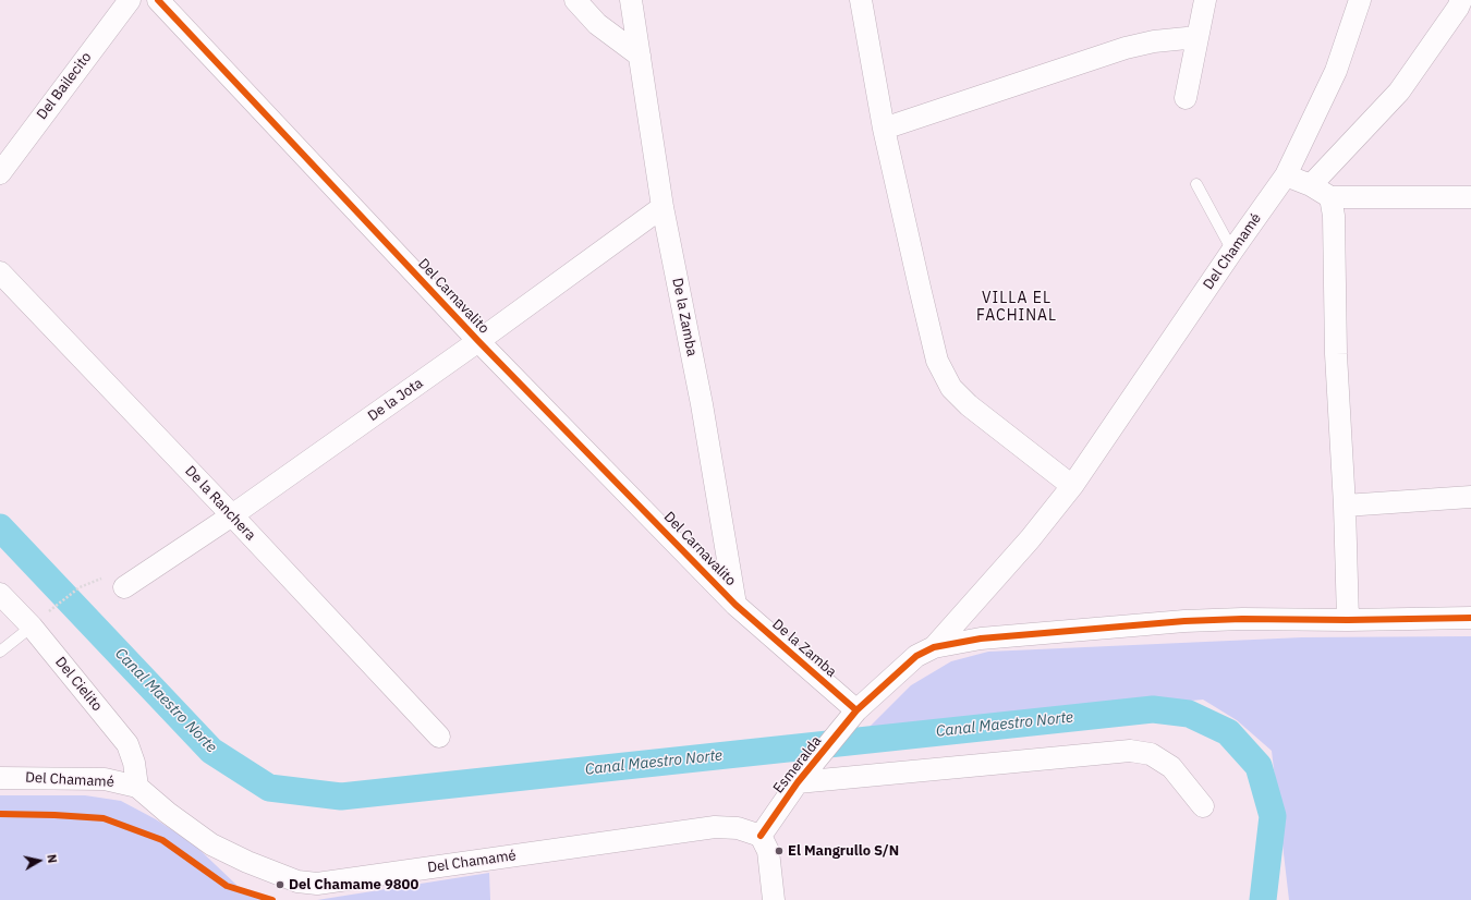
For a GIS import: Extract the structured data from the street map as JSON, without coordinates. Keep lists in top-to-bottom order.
{
  "streets": {
    "street": [
      "Del Bailecito",
      "Del Chamamé",
      "Del Carnavalito",
      "De la Zamba",
      "De la Jota",
      "De la Ranchera",
      "Del Cielito",
      "Esmeralda"
    ]
  },
  "crossings": [
    ["Del Chamamé", "Del Cielito"],
    ["Del Chamamé", "Esmeralda"],
    ["Del Carnavalito", "De la Zamba"],
    ["Del Carnavalito", "De la Jota"],
    ["De la Zamba", "De la Jota"],
    ["De la Zamba", "Esmeralda"],
    ["De la Jota", "De la Ranchera"]
  ],
  "districts": ["VILLA EL FACHINAL"],
  "water": ["Canal Maestro Norte"],
  "places": ["El Mangrullo S/N", "Del Chamame 9800"],
  "north": "right"
}
